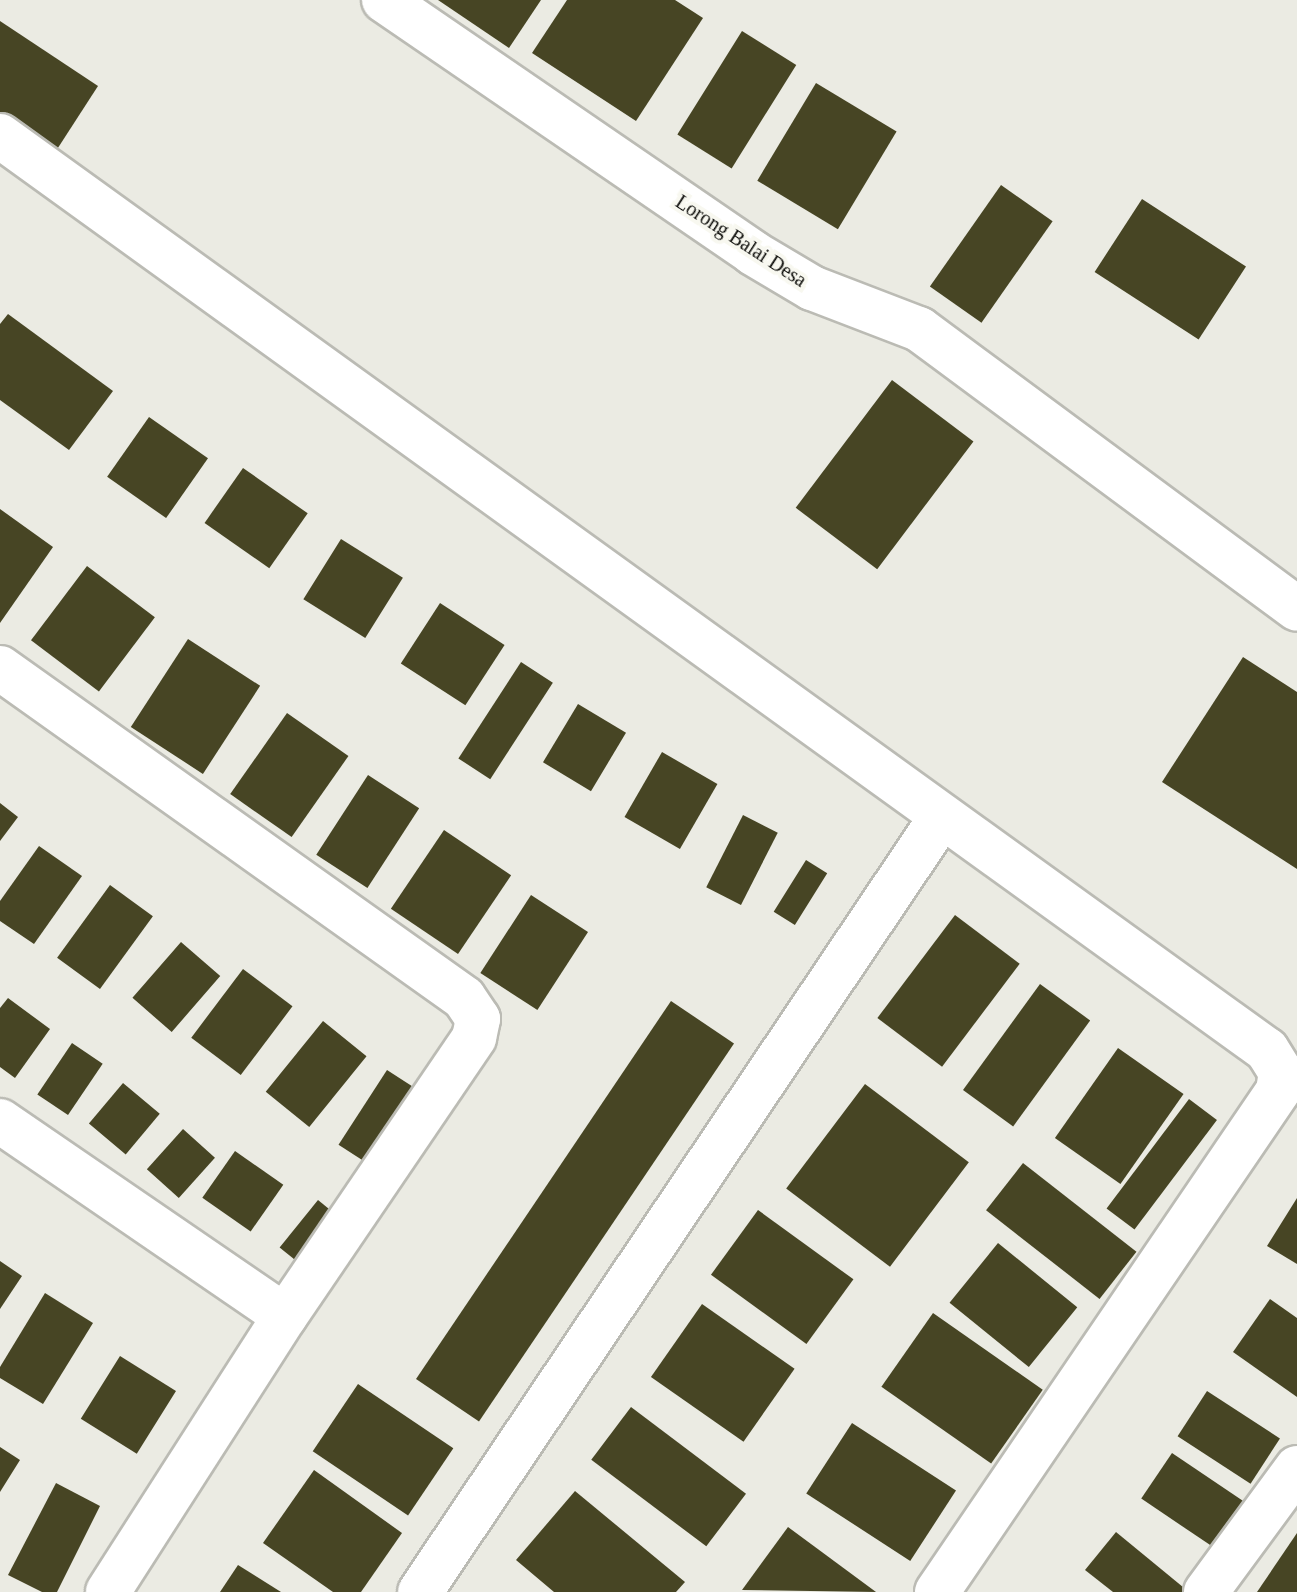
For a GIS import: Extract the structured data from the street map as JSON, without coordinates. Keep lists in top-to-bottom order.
{
  "streets": {
    "street": ["Lorong Balai Desa"]
  }
}
